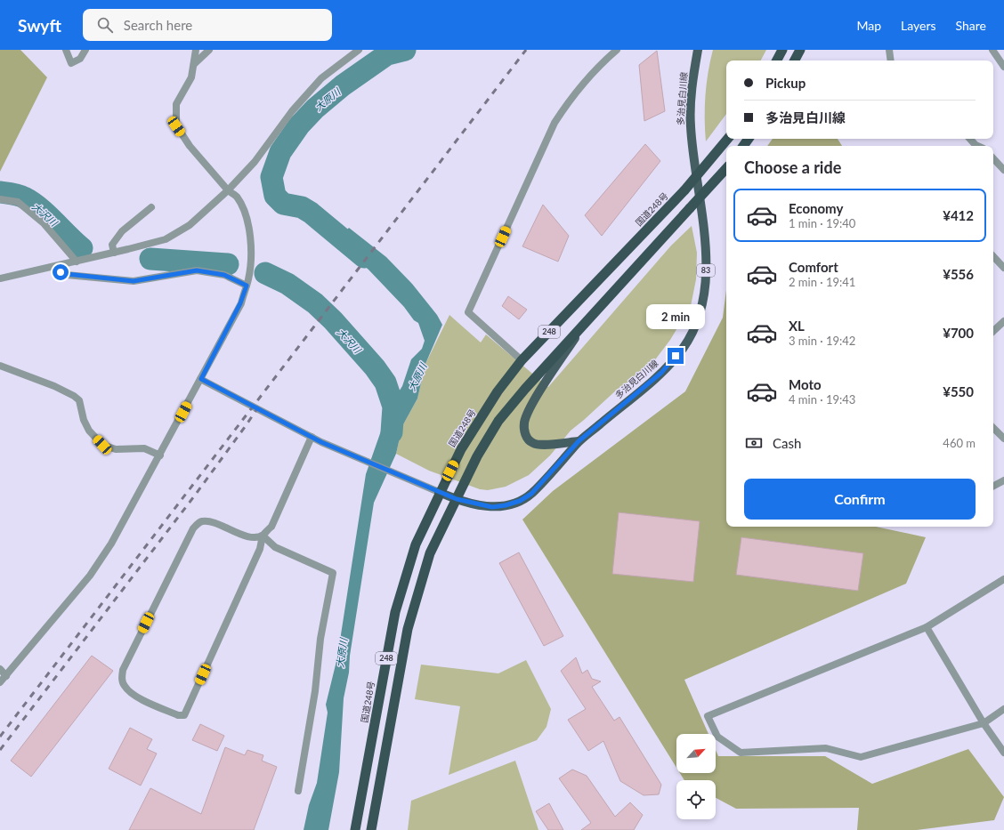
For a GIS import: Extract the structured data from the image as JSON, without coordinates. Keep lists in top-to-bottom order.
{
  "streets": {
    "highway": ["国道248号", "248"],
    "main road": ["多治見白川線", "83"]
  },
  "crossings": [
    ["多治見白川線", "国道248号"],
    ["多治見白川線", "248"]
  ],
  "water": ["大原川", "大沢川"],
  "north": "top right",
  "page": {
    "header": "Swyft",
    "search": "Search here",
    "nav": ["Map", "Layers", "Share"],
    "banner": ["Pickup", "多治見白川線"],
    "heading": "Choose a ride",
    "list": [
      {
        "name": "Economy",
        "note": "1 min · 19:40",
        "value": "¥412"
      },
      {
        "name": "Comfort",
        "note": "2 min · 19:41",
        "value": "¥556"
      },
      {
        "name": "XL",
        "note": "3 min · 19:42",
        "value": "¥700"
      },
      {
        "name": "Moto",
        "note": "4 min · 19:43",
        "value": "¥550"
      }
    ],
    "bubble": "2 min",
    "pay": ["Cash", "460 m"],
    "buttons": "Confirm"
  }
}
